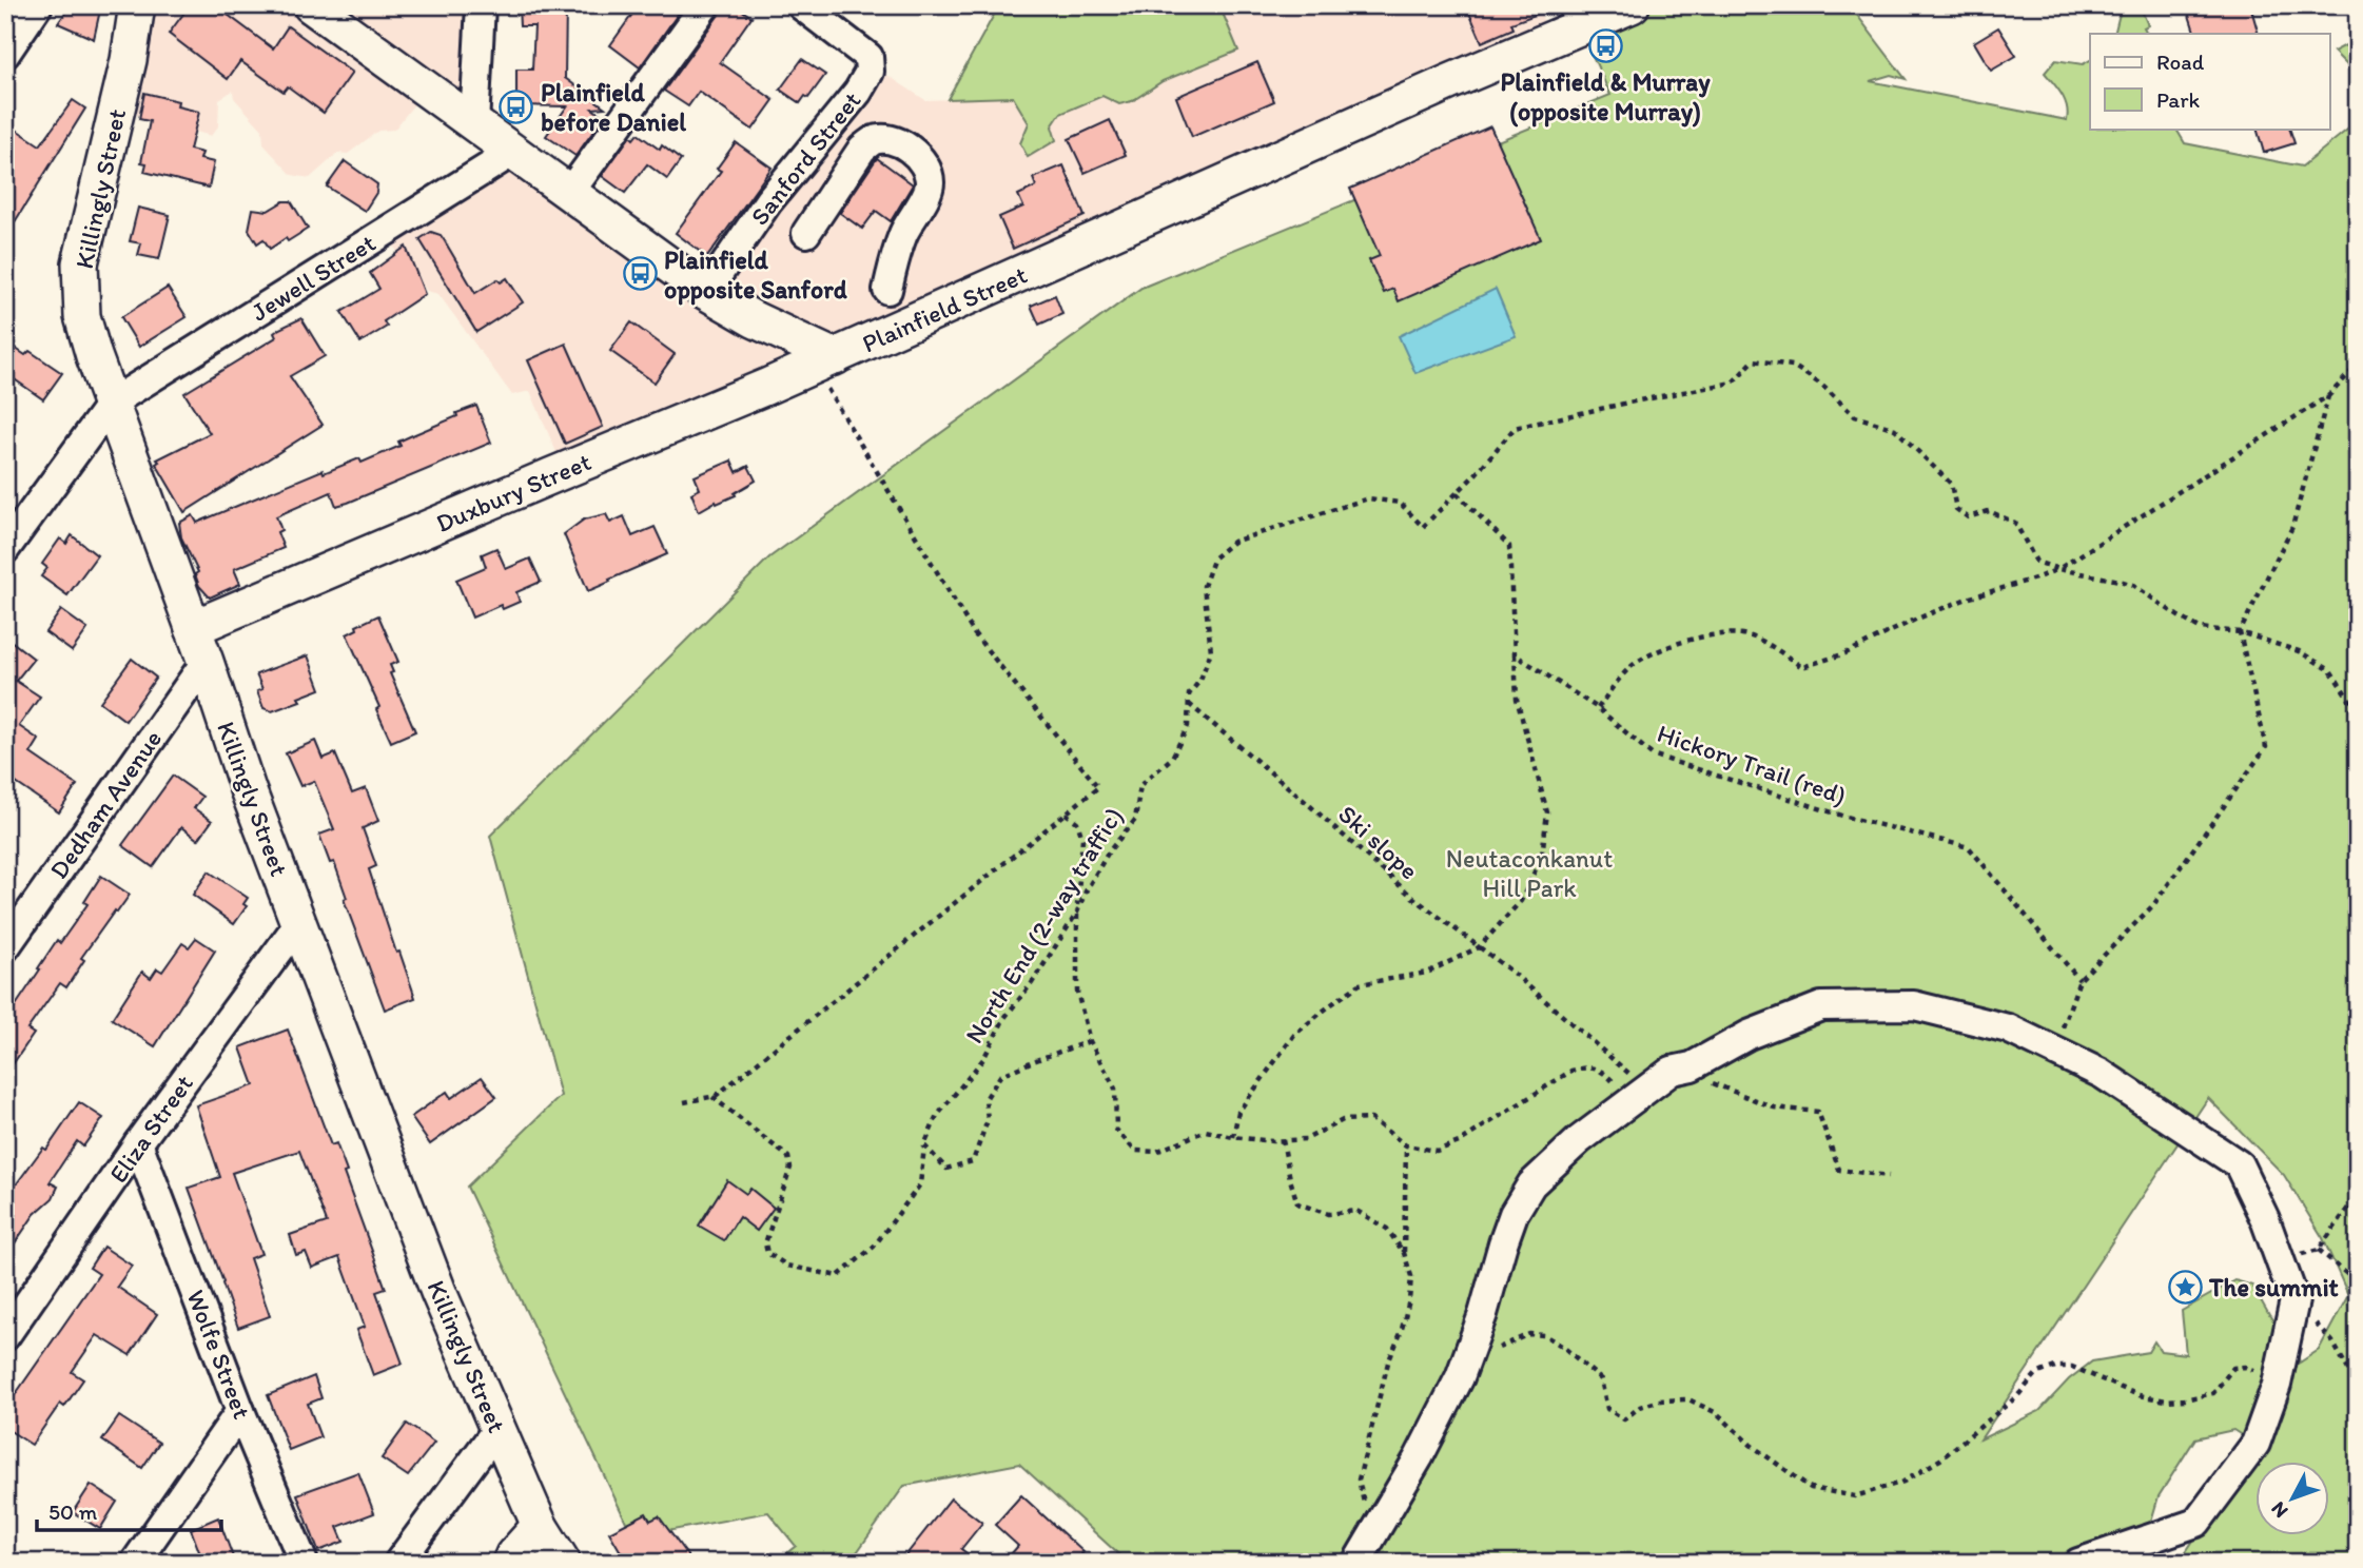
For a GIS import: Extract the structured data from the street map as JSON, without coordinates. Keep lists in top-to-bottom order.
{
  "streets": {
    "main road": ["Killingly Street", "Plainfield Street", "Duxbury Street"],
    "street": [
      "Sanford Street",
      "Jewell Street",
      "Dedham Avenue",
      "Eliza Street",
      "Wolfe Street"
    ],
    "path": ["Hickory Trail (red)", "Ski slope", "North End (2-way traffic)"]
  },
  "crossings": [
    ["Sanford Street", "Plainfield Street"],
    ["Killingly Street", "Jewell Street"],
    ["Killingly Street", "Duxbury Street"],
    ["Killingly Street", "Dedham Avenue"],
    ["Killingly Street", "Eliza Street"],
    ["Jewell Street", "Plainfield Street"],
    ["Plainfield Street", "Duxbury Street"],
    ["Ski slope", "North End (2-way traffic)"],
    ["Eliza Street", "Wolfe Street"]
  ],
  "parks": ["Neutaconkanut Hill Park"],
  "places": {
    "bus stop": ["Plainfield & Murray (opposite Murray)", "Plainfield before Daniel", "Plainfield opposite Sanford"],
    "place": ["The summit"]
  },
  "legend": ["Road", "Park"],
  "scale_bar": "50 m",
  "north": "bottom left"
}
